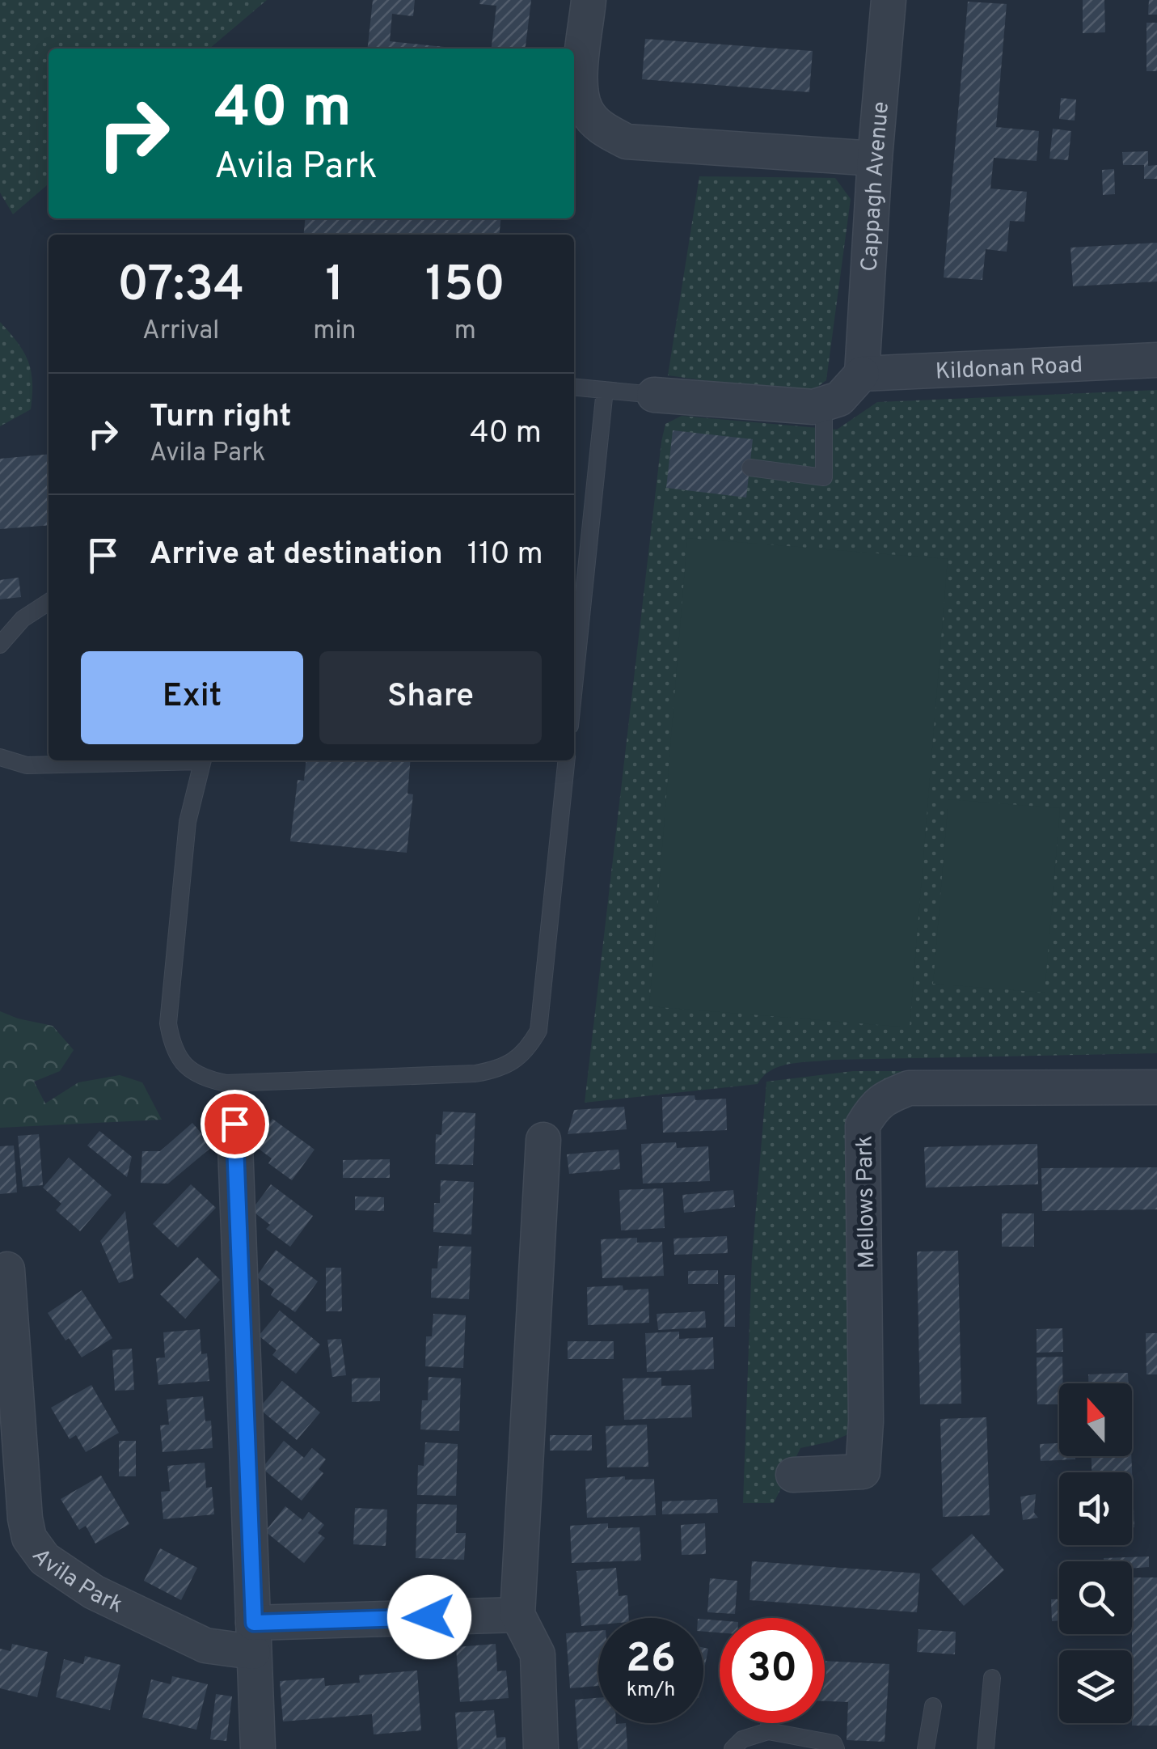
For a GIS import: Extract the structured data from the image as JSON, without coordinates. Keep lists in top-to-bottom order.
{
  "streets": {
    "street": [
      "Cappagh Avenue",
      "Kildonan Road",
      "Mellows Park",
      "Avila Park"
    ]
  },
  "crossings": [
    ["Cappagh Avenue", "Kildonan Road"]
  ],
  "north": "top",
  "page": {
    "turn": ["40 m", "Avila Park"],
    "eta": [
      "07:34",
      "Arrival",
      "1",
      "min",
      "150",
      "m"
    ],
    "list": [
      {
        "name": "Turn right",
        "note": "Avila Park",
        "value": "40 m"
      },
      {
        "name": "Arrive at destination",
        "value": "110 m"
      }
    ],
    "buttons": ["Exit", "Share"],
    "speed": "26 km/h",
    "limit": "30"
  }
}
